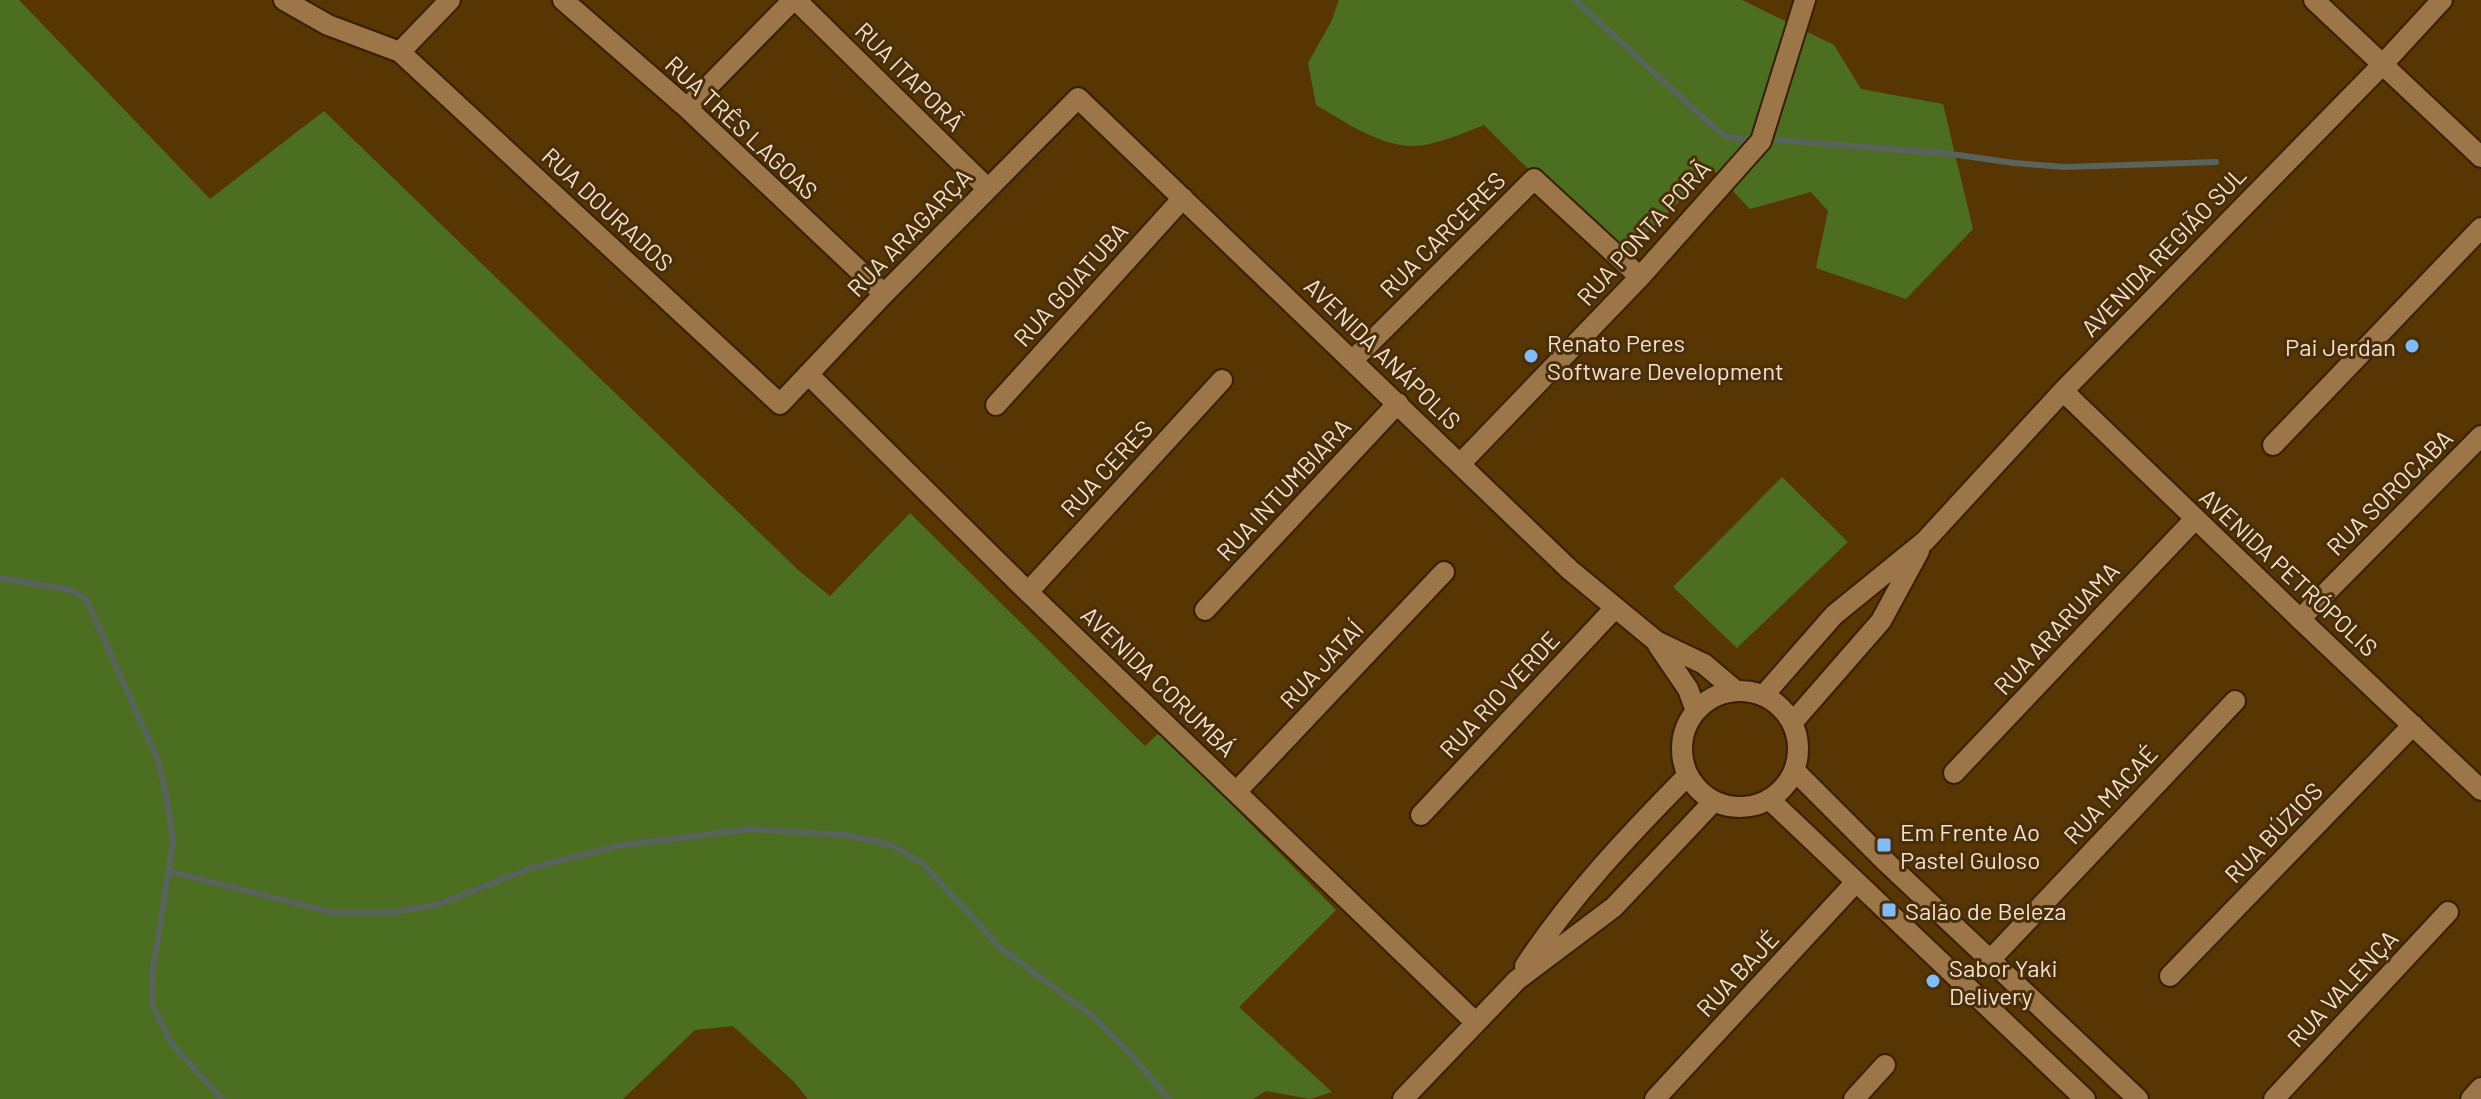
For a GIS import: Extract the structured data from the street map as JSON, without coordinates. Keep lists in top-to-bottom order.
{
  "streets": {
    "street": [
      "RUA ITAPORÃ",
      "RUA TRÊS LAGOAS",
      "RUA DOURADOS",
      "RUA ARAGARÇA",
      "RUA PONTA PORÃ",
      "RUA CARCERES",
      "AVENIDA REGIÃO SUL",
      "RUA GOIATUBA",
      "AVENIDA ANÁPOLIS",
      "RUA CERES",
      "RUA INTUMBIARA",
      "RUA SOROCABA",
      "AVENIDA PETRÓPOLIS",
      "RUA ARARUAMA",
      "RUA JATAÍ",
      "AVENIDA CORUMBÁ",
      "RUA RIO VERDE",
      "RUA MACAÉ",
      "RUA BÚZIOS",
      "RUA BAJÉ",
      "RUA VALENÇA"
    ]
  },
  "crossings": [
    ["RUA ITAPORÃ", "RUA TRÊS LAGOAS"],
    ["RUA ITAPORÃ", "RUA ARAGARÇA"],
    ["RUA TRÊS LAGOAS", "RUA ARAGARÇA"],
    ["RUA DOURADOS", "RUA ARAGARÇA"],
    ["RUA ARAGARÇA", "AVENIDA ANÁPOLIS"],
    ["RUA ARAGARÇA", "AVENIDA CORUMBÁ"],
    ["RUA PONTA PORÃ", "RUA CARCERES"],
    ["RUA PONTA PORÃ", "AVENIDA ANÁPOLIS"],
    ["RUA CARCERES", "AVENIDA ANÁPOLIS"],
    ["AVENIDA REGIÃO SUL", "AVENIDA ANÁPOLIS"],
    ["AVENIDA REGIÃO SUL", "AVENIDA PETRÓPOLIS"],
    ["RUA GOIATUBA", "AVENIDA ANÁPOLIS"],
    ["AVENIDA ANÁPOLIS", "RUA INTUMBIARA"],
    ["AVENIDA ANÁPOLIS", "RUA RIO VERDE"],
    ["RUA CERES", "AVENIDA CORUMBÁ"],
    ["RUA SOROCABA", "AVENIDA PETRÓPOLIS"],
    ["AVENIDA PETRÓPOLIS", "RUA ARARUAMA"],
    ["AVENIDA PETRÓPOLIS", "RUA BÚZIOS"],
    ["RUA JATAÍ", "AVENIDA CORUMBÁ"]
  ],
  "places": {
    "other": ["Pai Jerdan", "Renato Peres Software Development", "Sabor Yaki Delivery"],
    "transit": ["Em Frente Ao Pastel Guloso", "Salão de Beleza"]
  }
}
